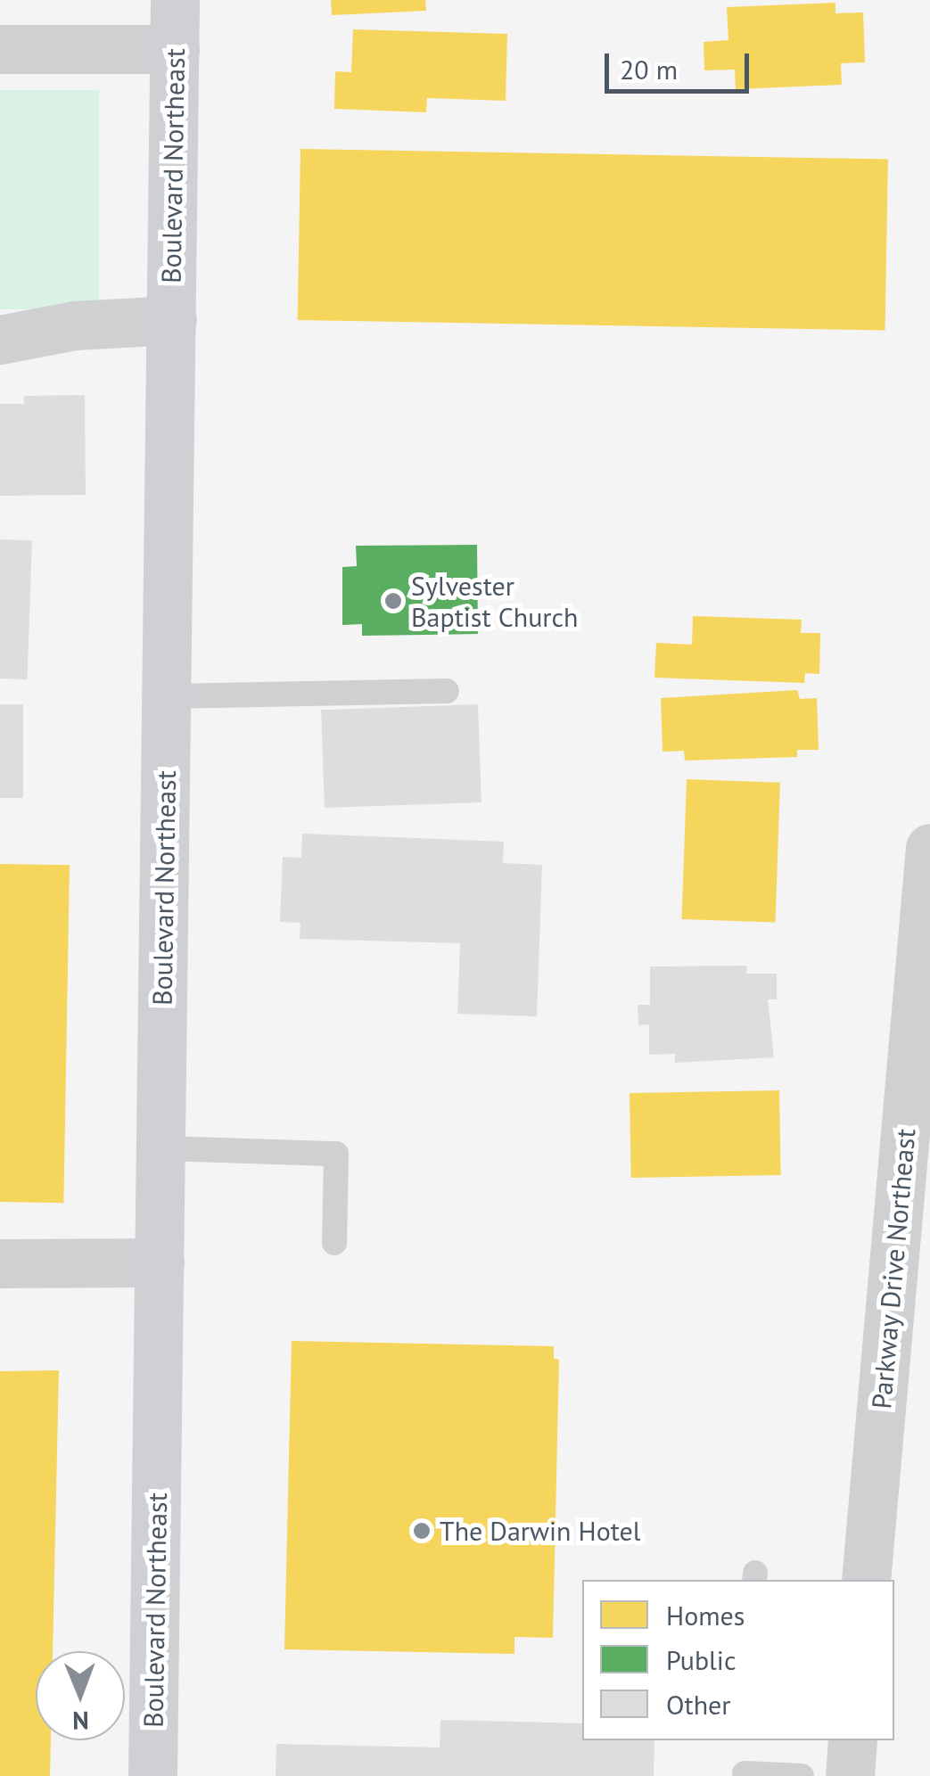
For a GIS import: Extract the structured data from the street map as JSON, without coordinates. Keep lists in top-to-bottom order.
{
  "streets": {
    "main road": ["Boulevard Northeast"],
    "street": ["Parkway Drive Northeast"]
  },
  "places": ["Sylvester Baptist Church", "The Darwin Hotel"],
  "legend": ["Homes", "Public", "Other"],
  "scale_bar": "20 m",
  "north": "bottom"
}
